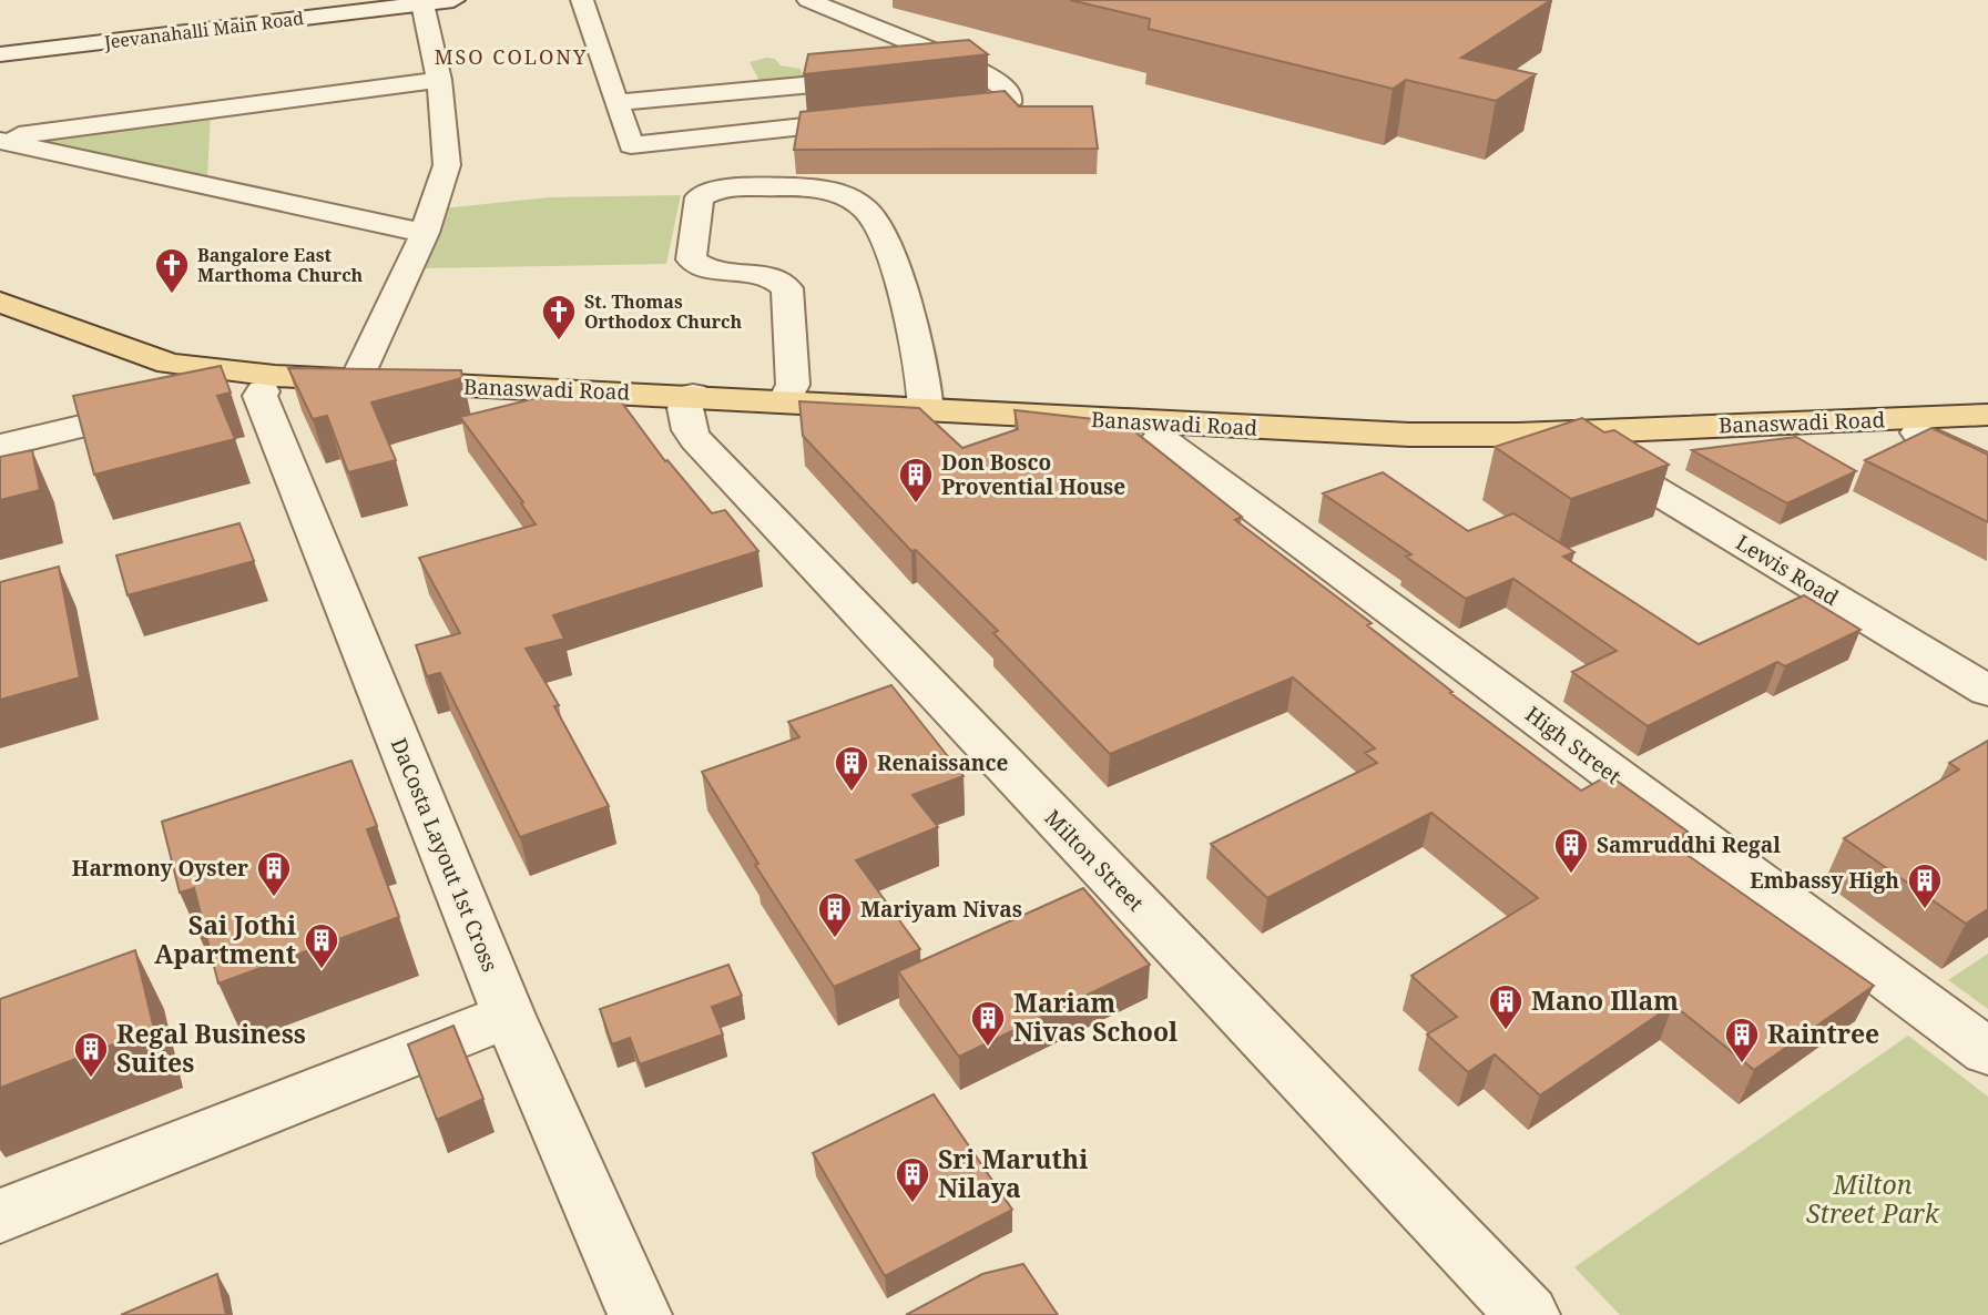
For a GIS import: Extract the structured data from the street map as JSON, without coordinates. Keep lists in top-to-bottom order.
{
  "streets": {
    "main road": ["Banaswadi Road"],
    "street": [
      "Jeevanahalli Main Road",
      "Lewis Road",
      "High Street",
      "DaCosta Layout 1st Cross",
      "Milton Street"
    ]
  },
  "crossings": [
    ["Banaswadi Road", "Lewis Road"],
    ["Banaswadi Road", "High Street"],
    ["Banaswadi Road", "DaCosta Layout 1st Cross"],
    ["Banaswadi Road", "Milton Street"]
  ],
  "districts": ["MSO COLONY"],
  "parks": ["Milton Street Park"],
  "places": {
    "church": ["Bangalore East Marthoma Church", "St. Thomas Orthodox Church"],
    "building": [
      "Don Bosco Provential House",
      "Renaissance",
      "Samruddhi Regal",
      "Harmony Oyster",
      "Embassy High",
      "Mariyam Nivas",
      "Sai Jothi Apartment",
      "Mano Illam",
      "Mariam Nivas School",
      "Raintree",
      "Regal Business Suites",
      "Sri Maruthi Nilaya"
    ]
  }
}
